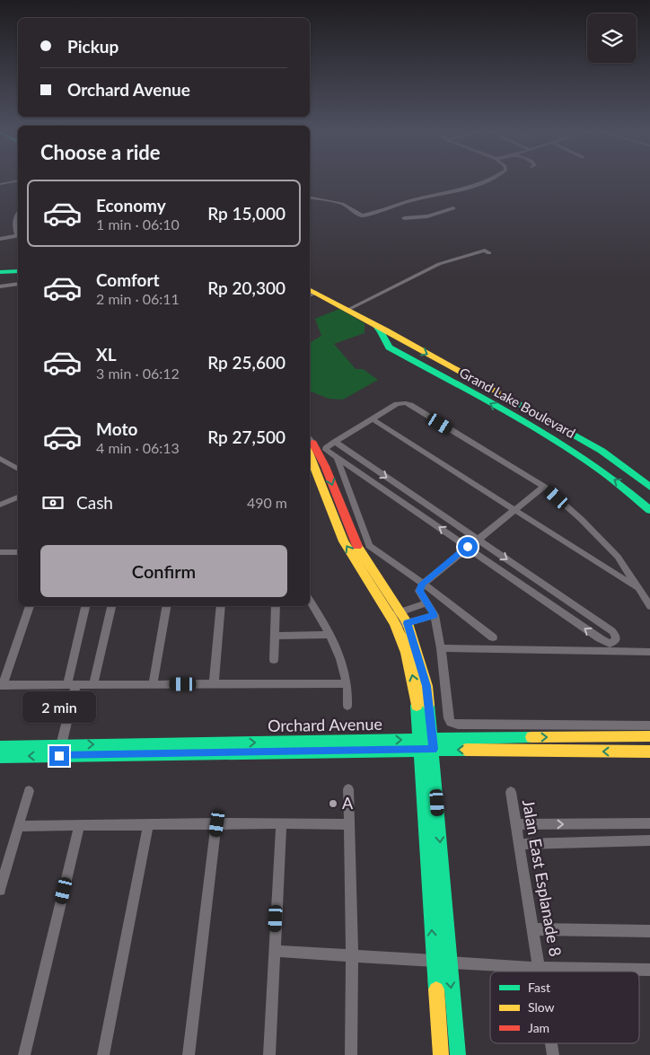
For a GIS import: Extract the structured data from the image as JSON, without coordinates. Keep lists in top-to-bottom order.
{
  "streets": {
    "street": ["Grand Lake Boulevard", "Orchard Avenue", "Jalan East Esplanade 8"]
  },
  "places": ["A"],
  "legend": ["Fast", "Slow", "Jam"],
  "page": {
    "banner": ["Pickup", "Orchard Avenue"],
    "heading": "Choose a ride",
    "list": [
      {
        "name": "Economy",
        "note": "1 min · 06:10",
        "value": "Rp 15,000"
      },
      {
        "name": "Comfort",
        "note": "2 min · 06:11",
        "value": "Rp 20,300"
      },
      {
        "name": "XL",
        "note": "3 min · 06:12",
        "value": "Rp 25,600"
      },
      {
        "name": "Moto",
        "note": "4 min · 06:13",
        "value": "Rp 27,500"
      }
    ],
    "pay": ["Cash", "490 m"],
    "buttons": "Confirm",
    "bubble": "2 min"
  }
}
